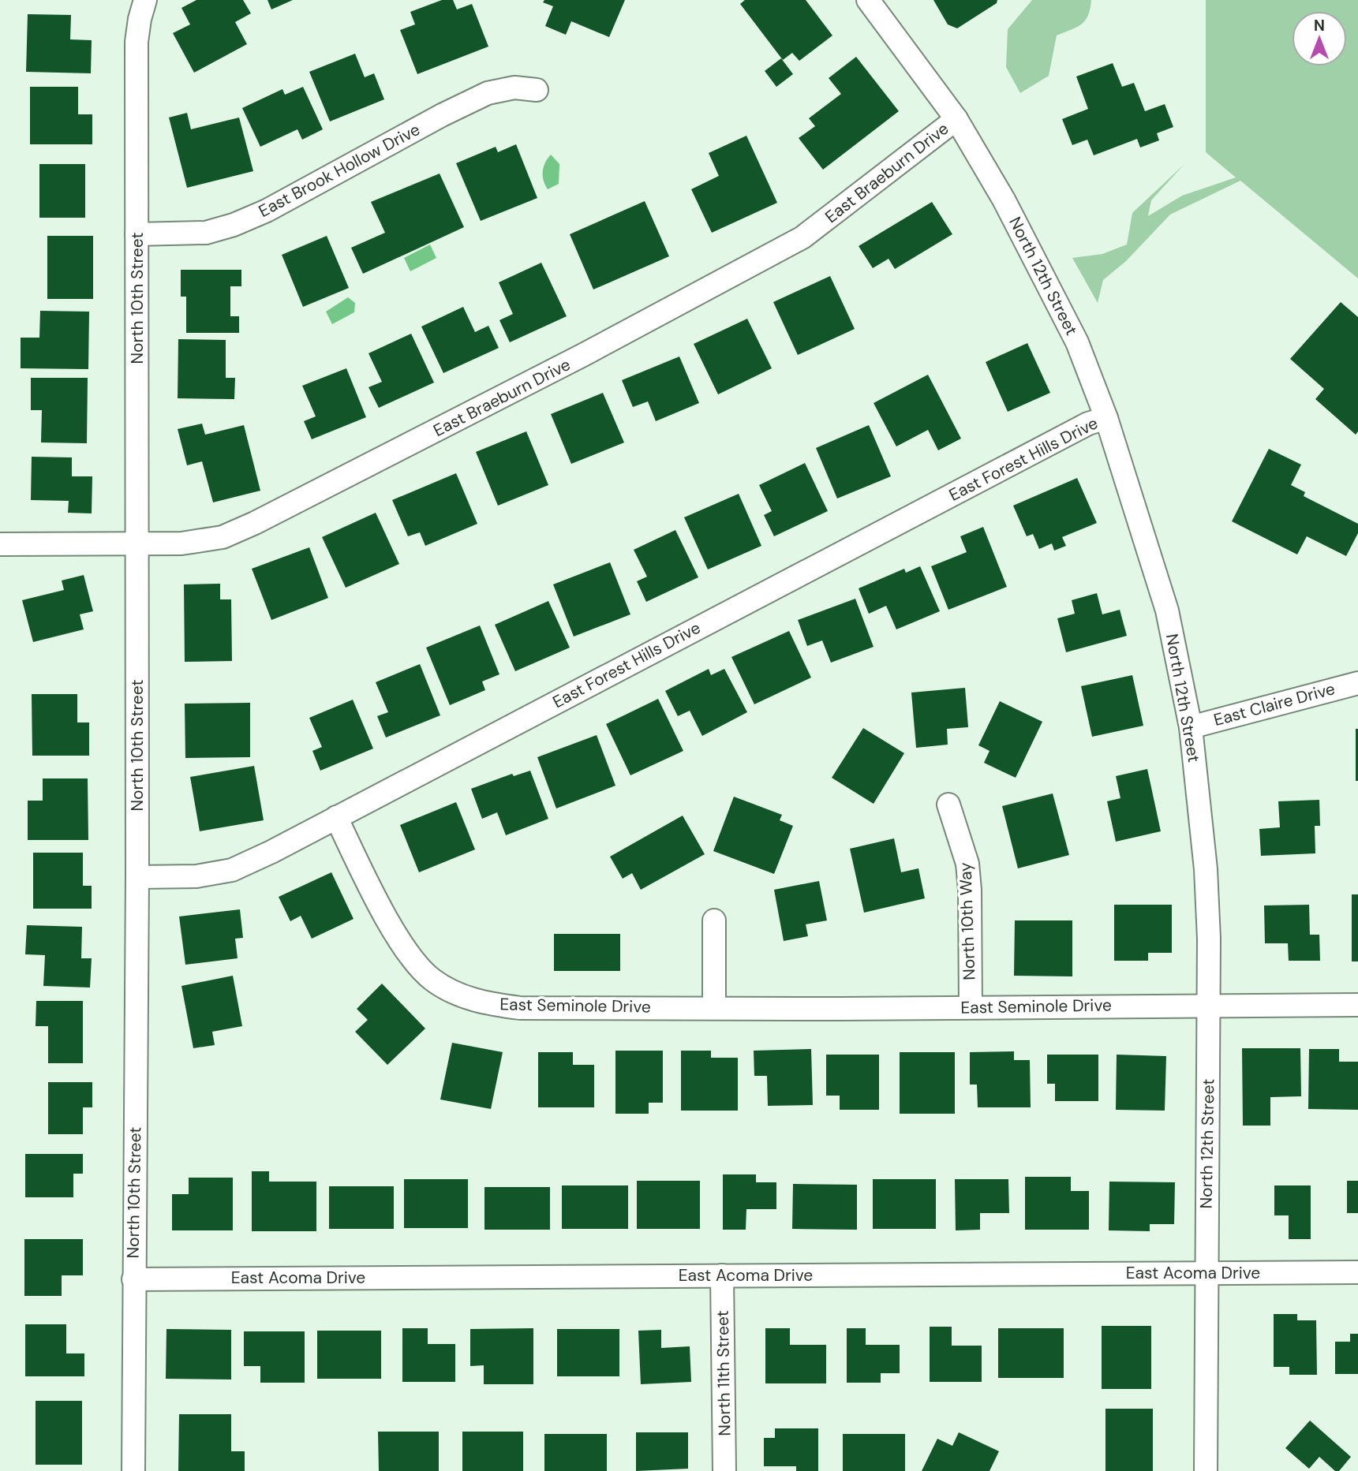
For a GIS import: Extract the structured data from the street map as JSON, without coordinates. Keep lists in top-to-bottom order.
{
  "streets": {
    "street": [
      "East Brook Hollow Drive",
      "East Braeburn Drive",
      "North 12th Street",
      "North 10th Street",
      "East Forest Hills Drive",
      "East Claire Drive",
      "North 10th Way",
      "East Seminole Drive",
      "East Acoma Drive",
      "North 11th Street"
    ]
  },
  "crossings": [
    ["East Brook Hollow Drive", "North 10th Street"],
    ["East Braeburn Drive", "North 12th Street"],
    ["East Braeburn Drive", "North 10th Street"],
    ["North 12th Street", "East Forest Hills Drive"],
    ["North 12th Street", "East Claire Drive"],
    ["North 12th Street", "East Seminole Drive"],
    ["North 12th Street", "East Acoma Drive"],
    ["North 10th Street", "East Forest Hills Drive"],
    ["North 10th Street", "East Acoma Drive"],
    ["East Forest Hills Drive", "East Seminole Drive"],
    ["North 10th Way", "East Seminole Drive"],
    ["East Acoma Drive", "North 11th Street"]
  ],
  "north": "top"
}
